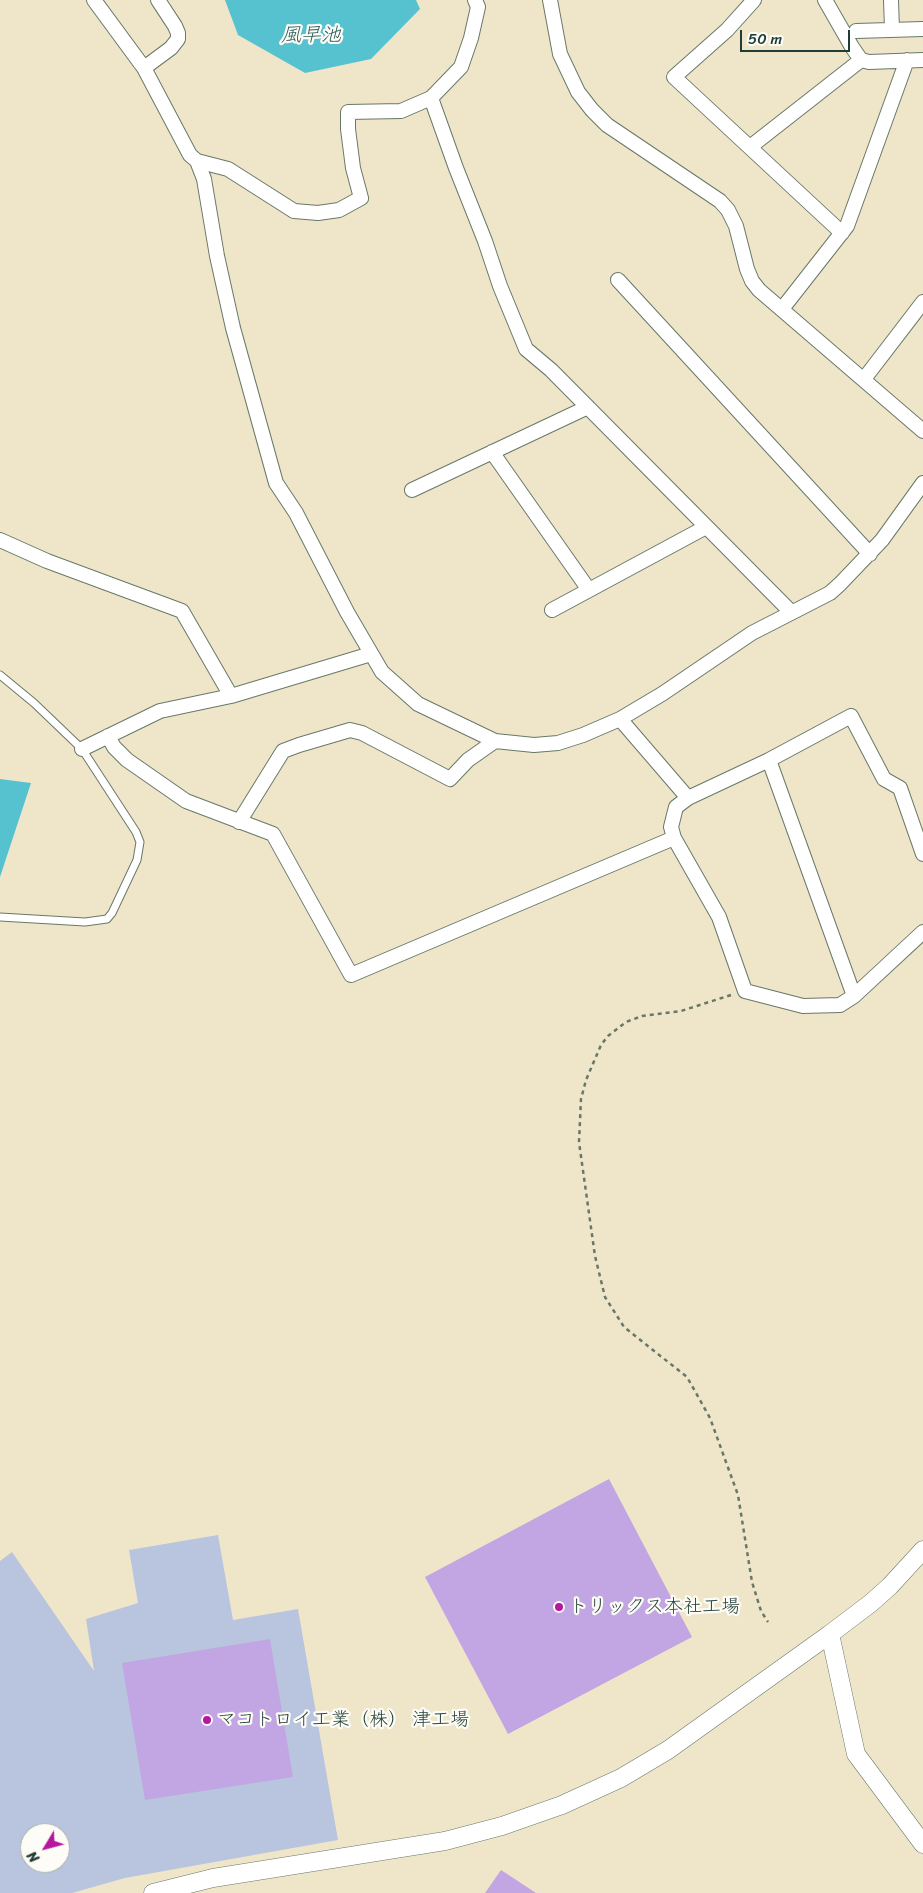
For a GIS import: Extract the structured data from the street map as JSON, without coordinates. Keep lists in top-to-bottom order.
{
  "water": ["風早池"],
  "places": ["トリックス本社工場", "マコトロイ工業（株） 津工場"],
  "scale_bar": "50 m",
  "north": "bottom left"
}
